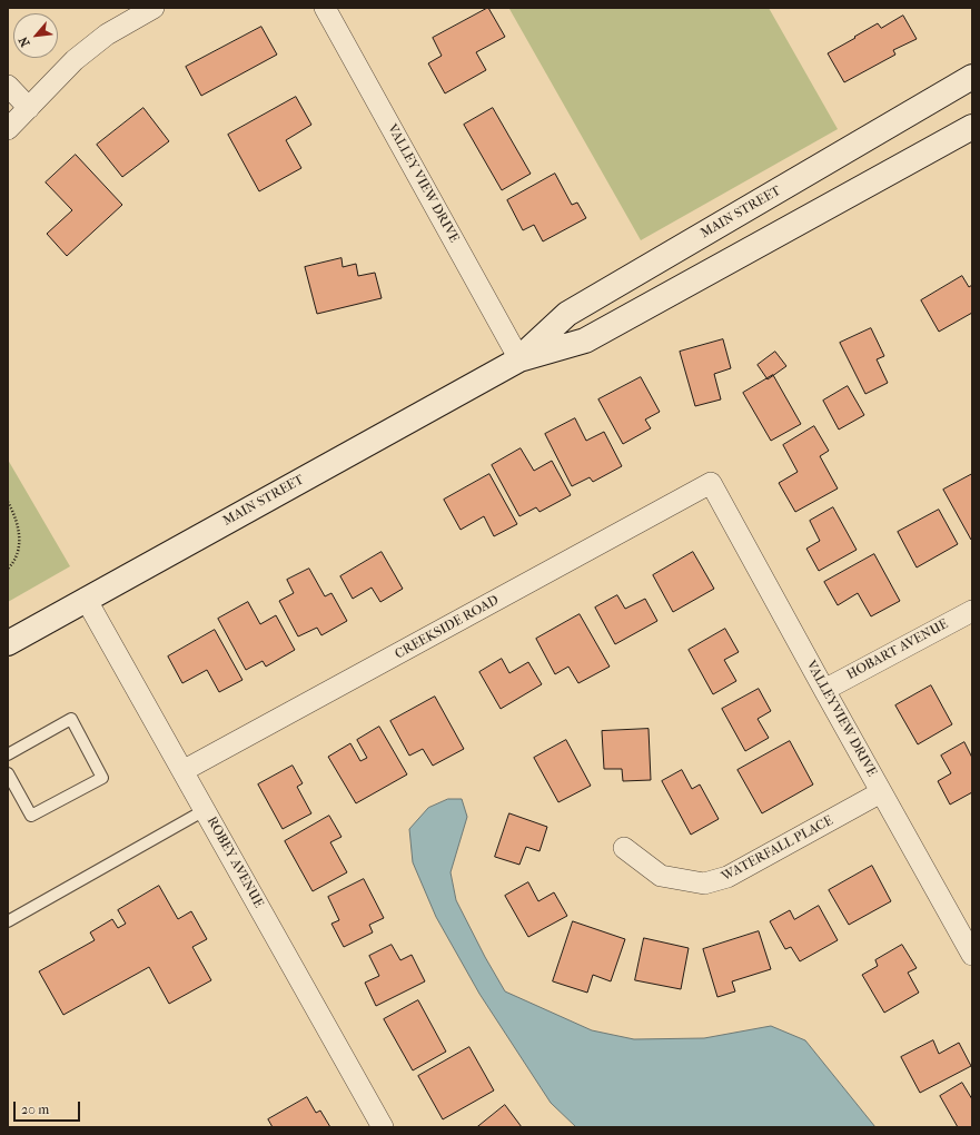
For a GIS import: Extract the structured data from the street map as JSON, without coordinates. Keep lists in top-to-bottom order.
{
  "streets": {
    "main road": ["MAIN STREET"],
    "street": [
      "VALLEY VIEW DRIVE",
      "CREEKSIDE ROAD",
      "HOBART AVENUE",
      "VALLEYVIEW DRIVE",
      "WATERFALL PLACE",
      "ROBEY AVENUE"
    ]
  },
  "crossings": [
    ["VALLEY VIEW DRIVE", "MAIN STREET"],
    ["MAIN STREET", "ROBEY AVENUE"],
    ["CREEKSIDE ROAD", "VALLEYVIEW DRIVE"],
    ["CREEKSIDE ROAD", "ROBEY AVENUE"],
    ["HOBART AVENUE", "VALLEYVIEW DRIVE"],
    ["VALLEYVIEW DRIVE", "WATERFALL PLACE"]
  ],
  "scale_bar": "20 m",
  "north": "bottom left"
}
